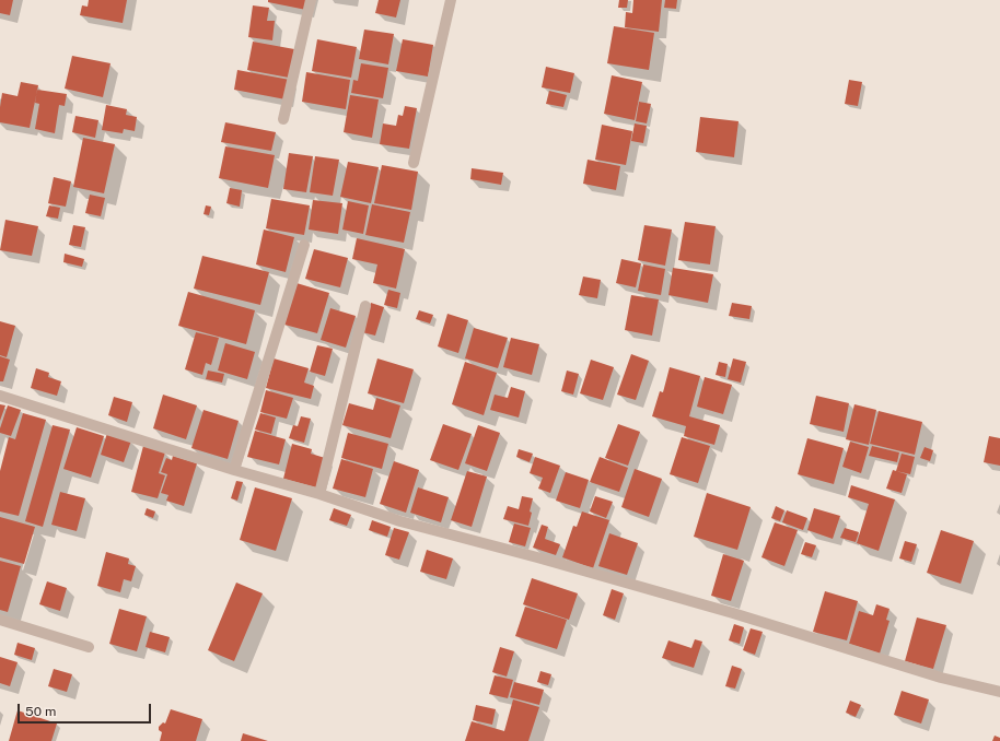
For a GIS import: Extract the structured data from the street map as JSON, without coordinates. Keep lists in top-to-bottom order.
{
  "scale_bar": "50 m"
}
